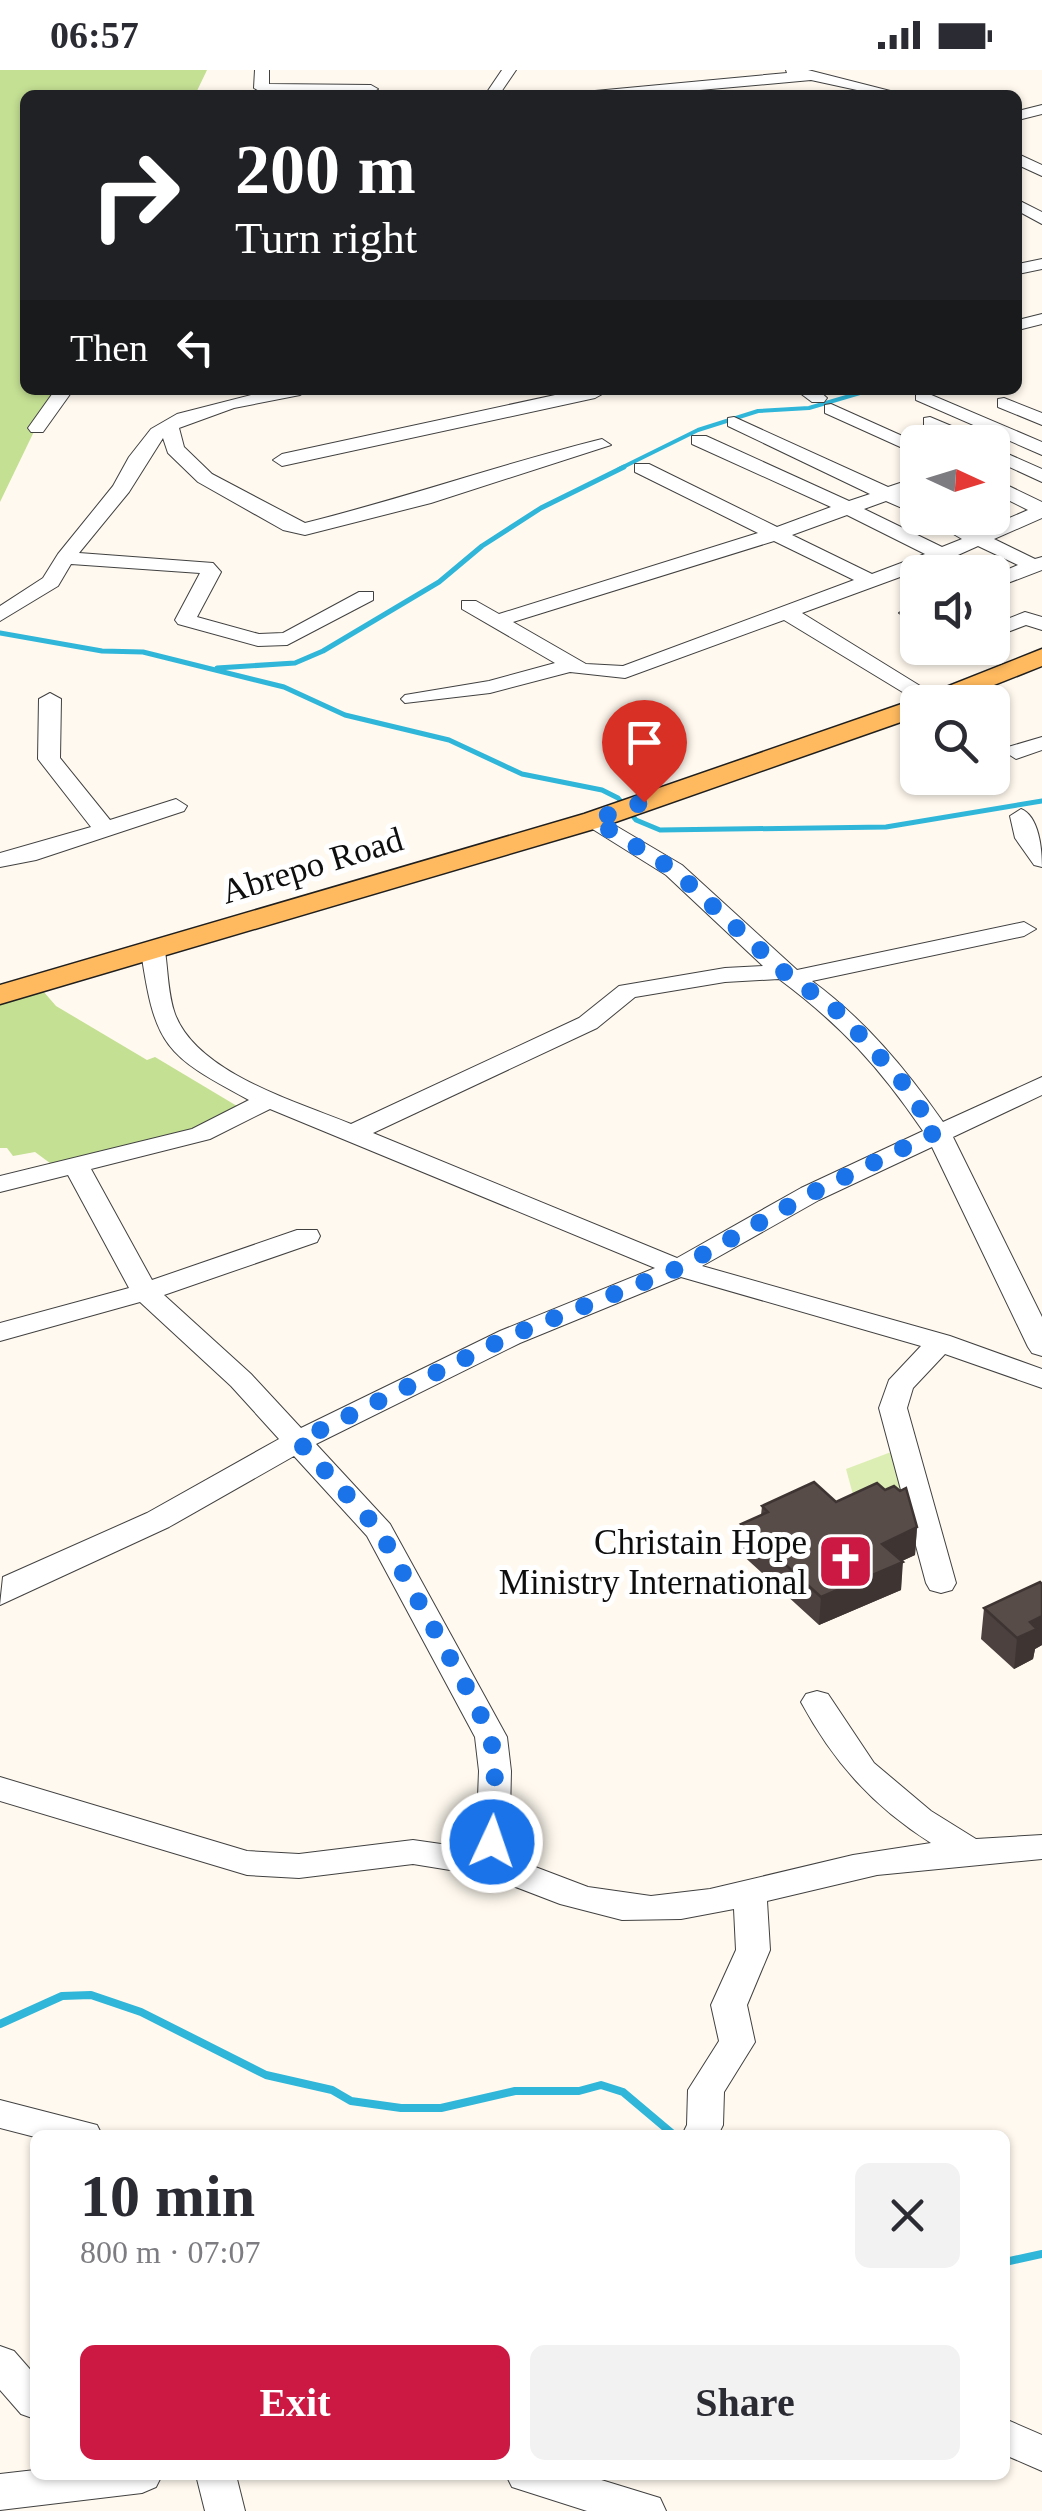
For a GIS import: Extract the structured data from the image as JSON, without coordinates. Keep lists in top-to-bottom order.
{
  "streets": {
    "main road": ["Abrepo Road"]
  },
  "places": {
    "church": ["Christain Hope Ministry International"]
  },
  "north": "right",
  "page": {
    "status": "06:57",
    "turn": ["200 m", "Turn right"],
    "then": "Then",
    "heading": ["10 min", "800 m · 07:07"],
    "buttons": ["Exit", "Share"]
  }
}
